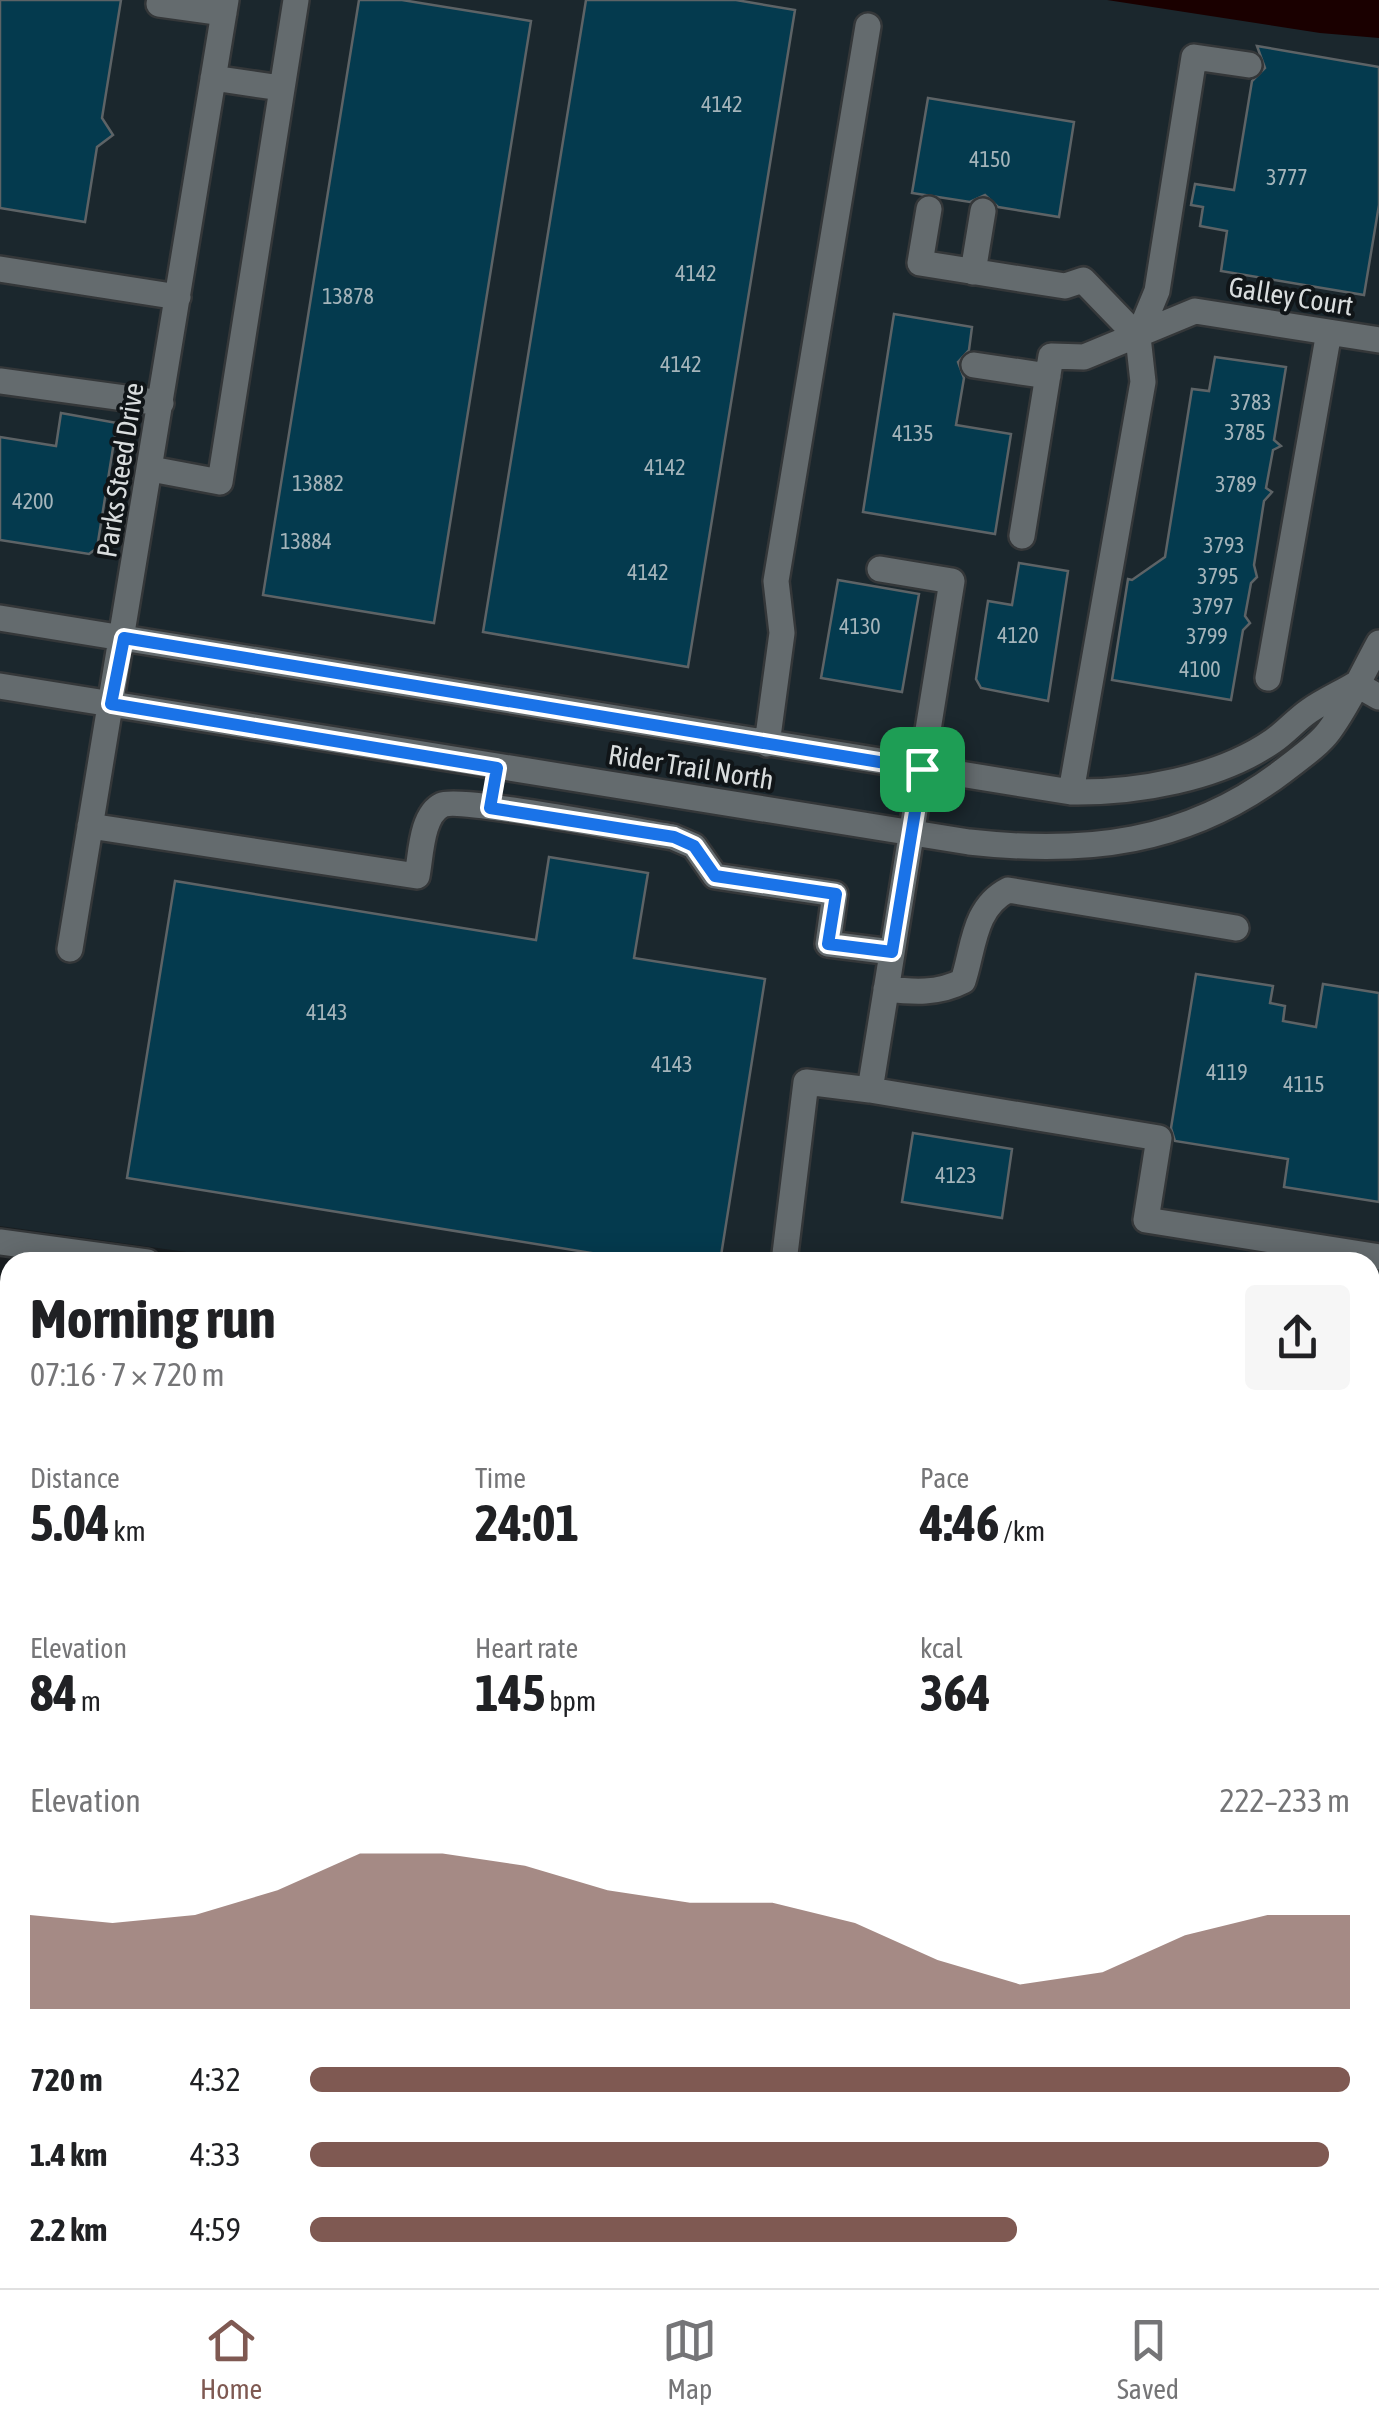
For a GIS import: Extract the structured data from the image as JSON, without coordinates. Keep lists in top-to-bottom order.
{
  "streets": {
    "street": ["Galley Court", "Parks Steed Drive", "Rider Trail North"]
  },
  "crossings": [
    ["Parks Steed Drive", "Rider Trail North"]
  ],
  "house_numbers": [
    "4142",
    "4150",
    "3777",
    "4142",
    "13878",
    "4142",
    "3783",
    "3785",
    "4135",
    "4142",
    "13882",
    "3789",
    "4200",
    "13884",
    "3793",
    "4142",
    "3795",
    "3797",
    "4130",
    "4120",
    "3799",
    "4100",
    "4143",
    "4143",
    "4119",
    "4115",
    "4123"
  ],
  "page": {
    "heading": ["Morning run", "07:16 · 7 × 720 m"],
    "stats": [
      ["Distance", "5.04 km"],
      ["Time", "24:01"],
      ["Pace", "4:46 /km"],
      ["Elevation", "84 m"],
      ["Heart rate", "145 bpm"],
      ["kcal", "364"]
    ],
    "chart": ["Elevation", "222–233 m"],
    "list": [
      {
        "name": "720 m",
        "note": "4:32"
      },
      {
        "name": "1.4 km",
        "note": "4:33"
      },
      {
        "name": "2.2 km",
        "note": "4:59"
      }
    ],
    "tabs": ["Home", "Map", "Saved"]
  }
}
